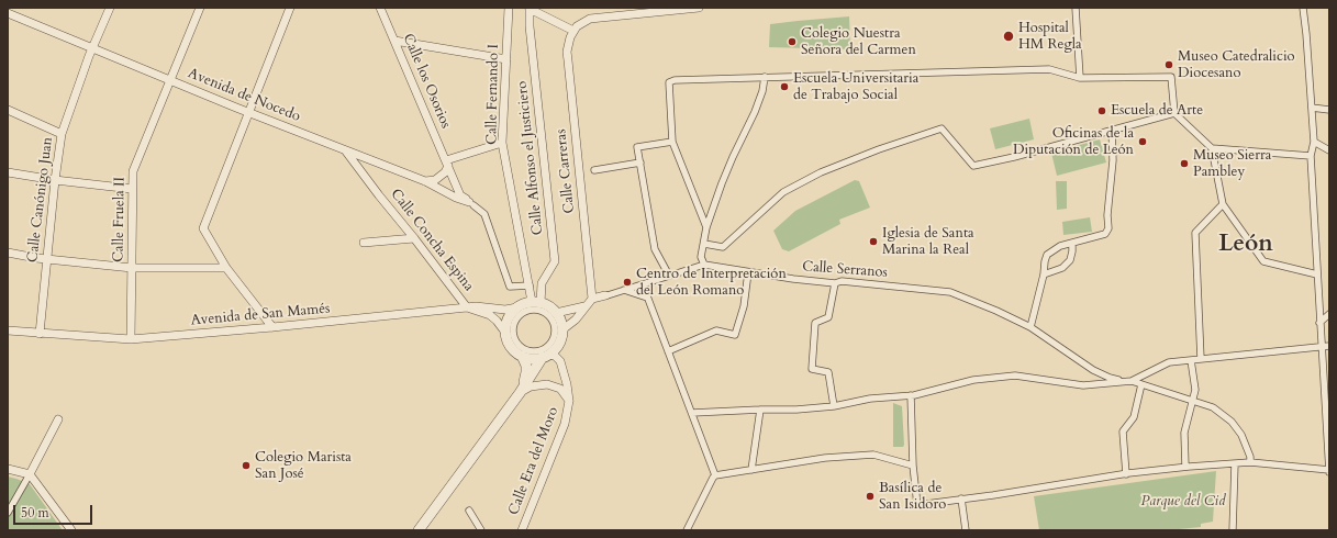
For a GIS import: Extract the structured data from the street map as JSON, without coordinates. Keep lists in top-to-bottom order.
{
  "streets": {
    "street": [
      "Calle los Osorios",
      "Calle Fernando I",
      "Avenida de Nocedo",
      "Calle Alfonso el Justiciero",
      "Calle Carreras",
      "Calle Canónigo Juan",
      "Calle Fruela II",
      "Calle Concha Espina",
      "Calle Serranos",
      "Avenida de San Mamés",
      "Calle Era del Moro"
    ]
  },
  "crossings": [
    ["Calle los Osorios", "Calle Fernando I"],
    ["Calle los Osorios", "Avenida de Nocedo"],
    ["Calle Fernando I", "Calle Alfonso el Justiciero"],
    ["Avenida de Nocedo", "Calle Canónigo Juan"],
    ["Avenida de Nocedo", "Calle Fruela II"],
    ["Avenida de Nocedo", "Calle Concha Espina"],
    ["Calle Carreras", "Calle Serranos"],
    ["Calle Canónigo Juan", "Avenida de San Mamés"],
    ["Calle Fruela II", "Avenida de San Mamés"],
    ["Calle Concha Espina", "Avenida de San Mamés"]
  ],
  "districts": ["León"],
  "parks": ["Parque del Cid"],
  "places": [
    "Hospital HM Regla",
    "Colegio Nuestra Señora del Carmen",
    "Museo Catedralicio Diocesano",
    "Escuela Universitaria de Trabajo Social",
    "Escuela de Arte",
    "Oficinas de la Diputación de León",
    "Museo Sierra Pambley",
    "Iglesia de Santa Marina la Real",
    "Centro de Interpretación del León Romano",
    "Colegio Marista San José",
    "Basílica de San Isidoro"
  ],
  "scale_bar": "50 m"
}
